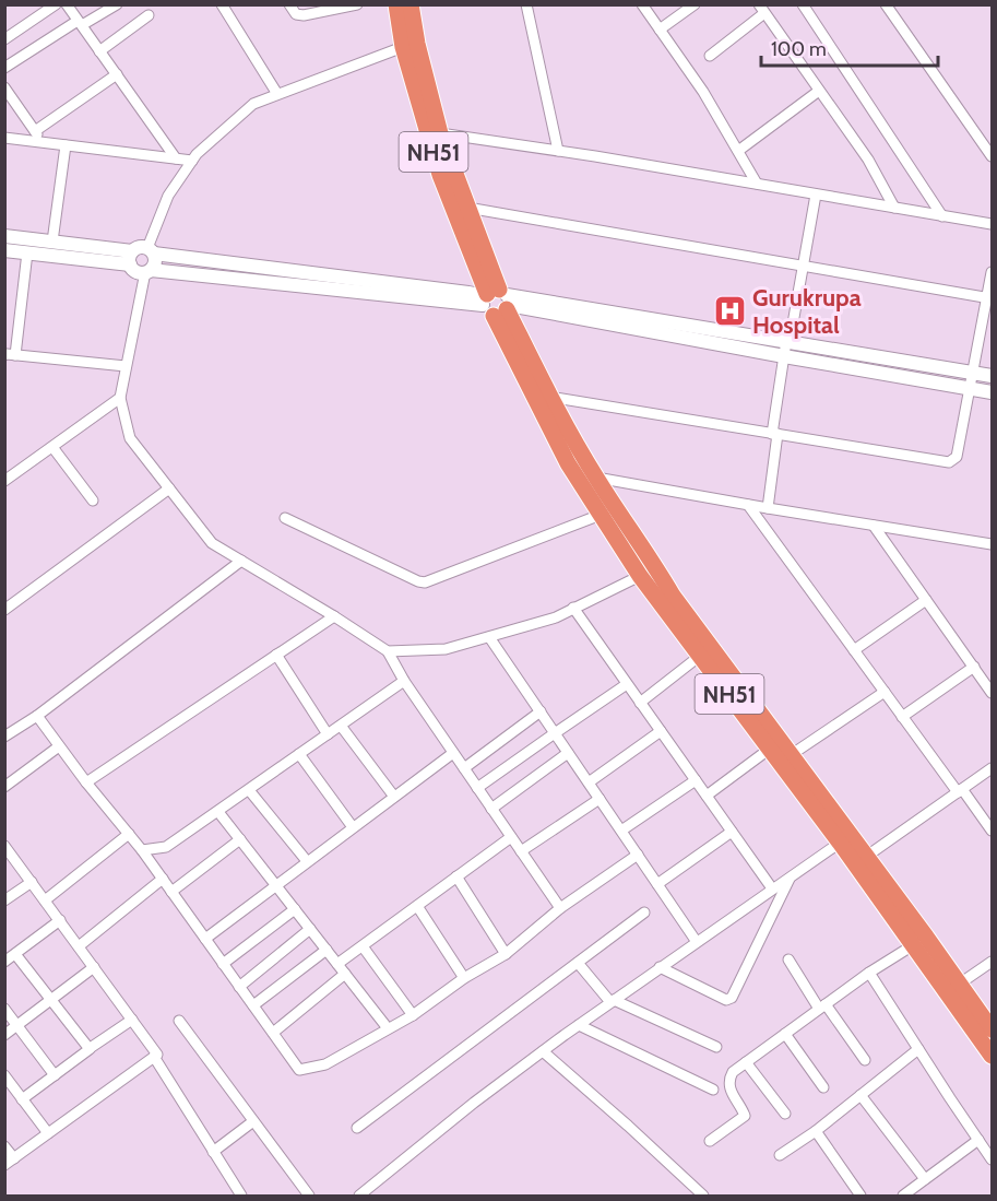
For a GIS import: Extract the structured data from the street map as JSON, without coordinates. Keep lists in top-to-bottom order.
{
  "streets": {
    "highway": ["NH51"]
  },
  "places": {
    "hospital": ["Gurukrupa Hospital"]
  },
  "scale_bar": "100 m"
}
